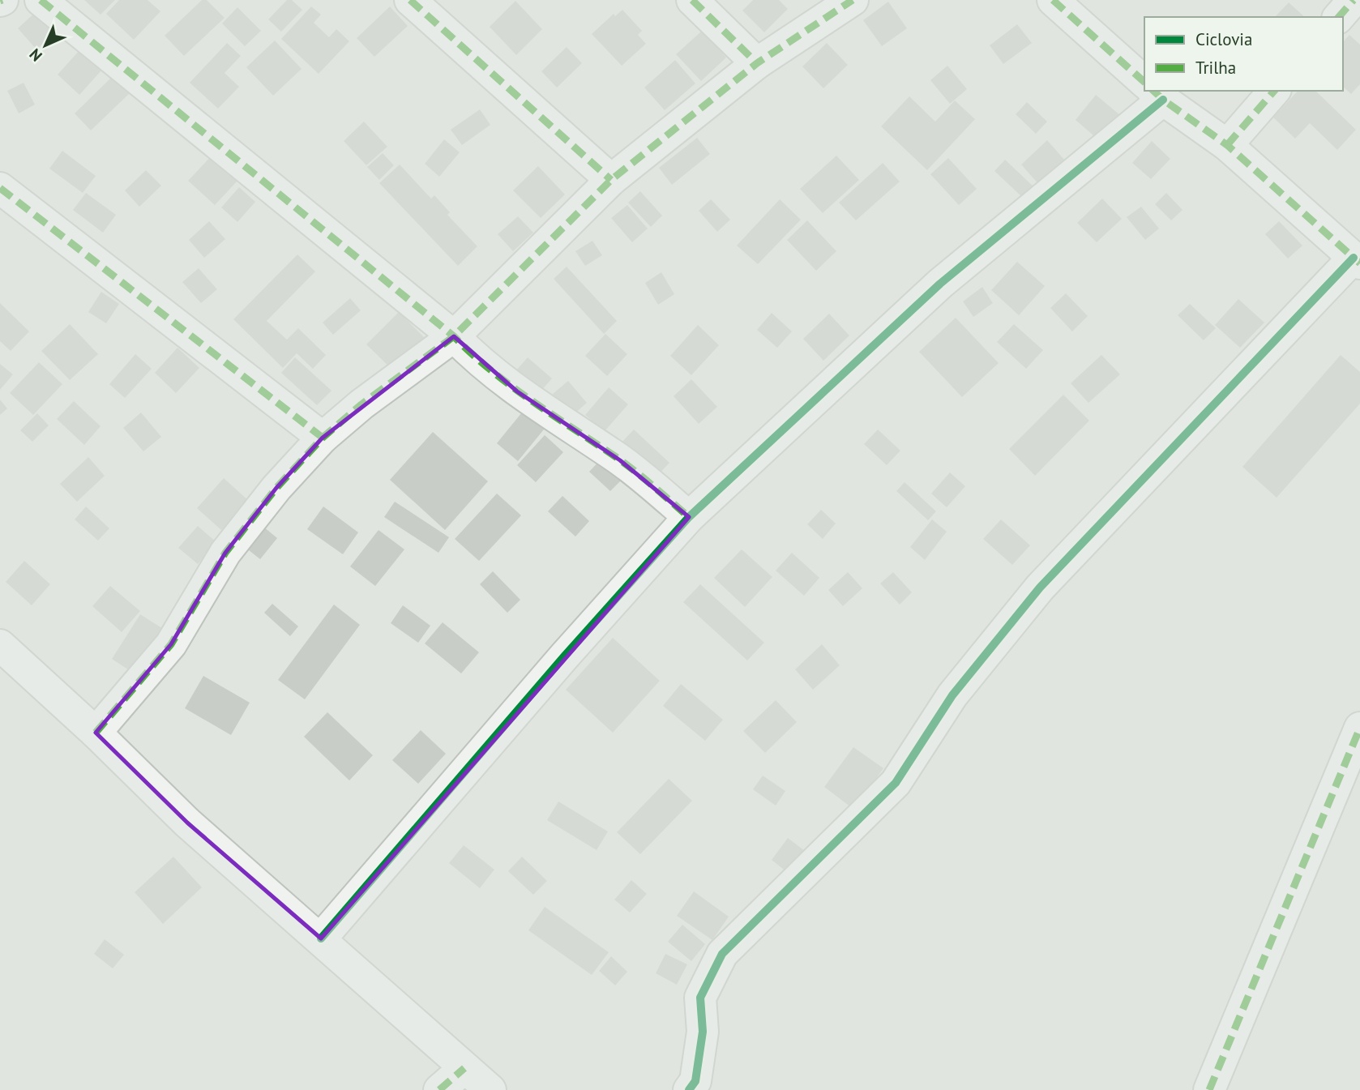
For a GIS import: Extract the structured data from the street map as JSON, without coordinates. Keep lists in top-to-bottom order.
{
  "legend": ["Ciclovia", "Trilha"],
  "north": "bottom left"
}
